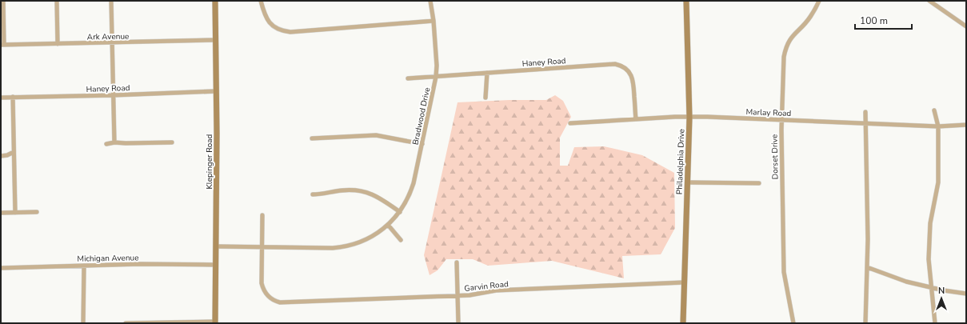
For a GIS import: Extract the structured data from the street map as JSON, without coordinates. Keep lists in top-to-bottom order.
{
  "streets": {
    "main road": ["Klepinger Road", "Philadelphia Drive"],
    "street": [
      "Ark Avenue",
      "Haney Road",
      "Marlay Road",
      "Bradwood Drive",
      "Dorset Drive",
      "Michigan Avenue",
      "Garvin Road"
    ]
  },
  "crossings": [
    ["Ark Avenue", "Klepinger Road"],
    ["Haney Road", "Marlay Road"],
    ["Haney Road", "Bradwood Drive"],
    ["Haney Road", "Klepinger Road"],
    ["Marlay Road", "Dorset Drive"],
    ["Marlay Road", "Philadelphia Drive"],
    ["Bradwood Drive", "Klepinger Road"],
    ["Bradwood Drive", "Garvin Road"],
    ["Klepinger Road", "Michigan Avenue"],
    ["Philadelphia Drive", "Garvin Road"]
  ],
  "scale_bar": "100 m",
  "north": "top"
}
